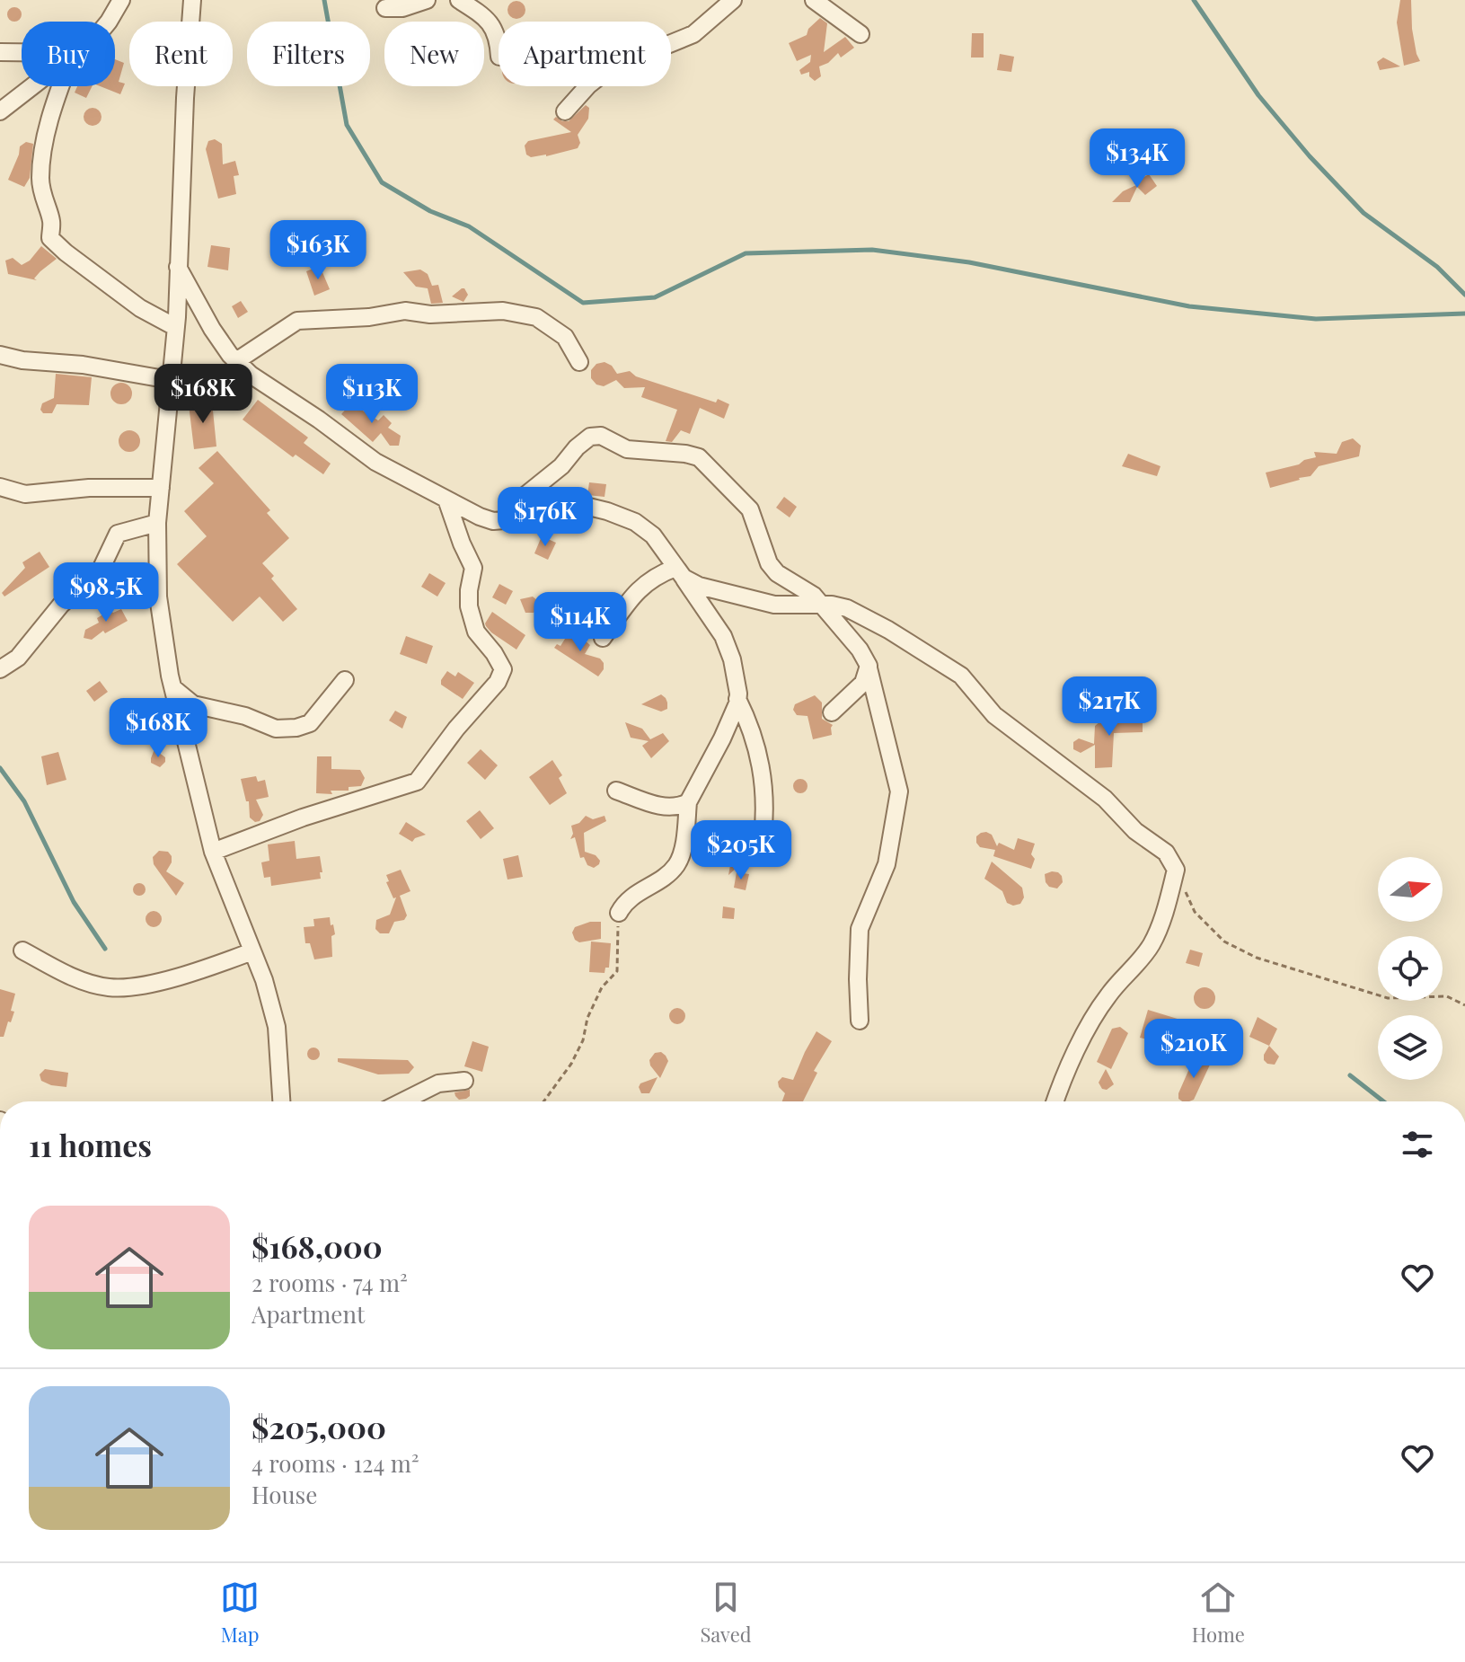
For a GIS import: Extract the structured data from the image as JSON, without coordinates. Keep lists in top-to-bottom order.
{
  "north": "right",
  "page": {
    "chip": [
      "Buy",
      "Rent",
      "Filters",
      "New",
      "Apartment"
    ],
    "price": [
      "$134K",
      "$163K",
      "$168K",
      "$113K",
      "$176K",
      "$98.5K",
      "$114K",
      "$217K",
      "$168K",
      "$205K",
      "$210K"
    ],
    "heading": "11 homes",
    "list": [
      {
        "name": "$168,000",
        "note": "2 rooms · 74 m² · Apartment"
      },
      {
        "name": "$205,000",
        "note": "4 rooms · 124 m² · House"
      }
    ],
    "tabs": ["Map", "Saved", "Home"]
  }
}
